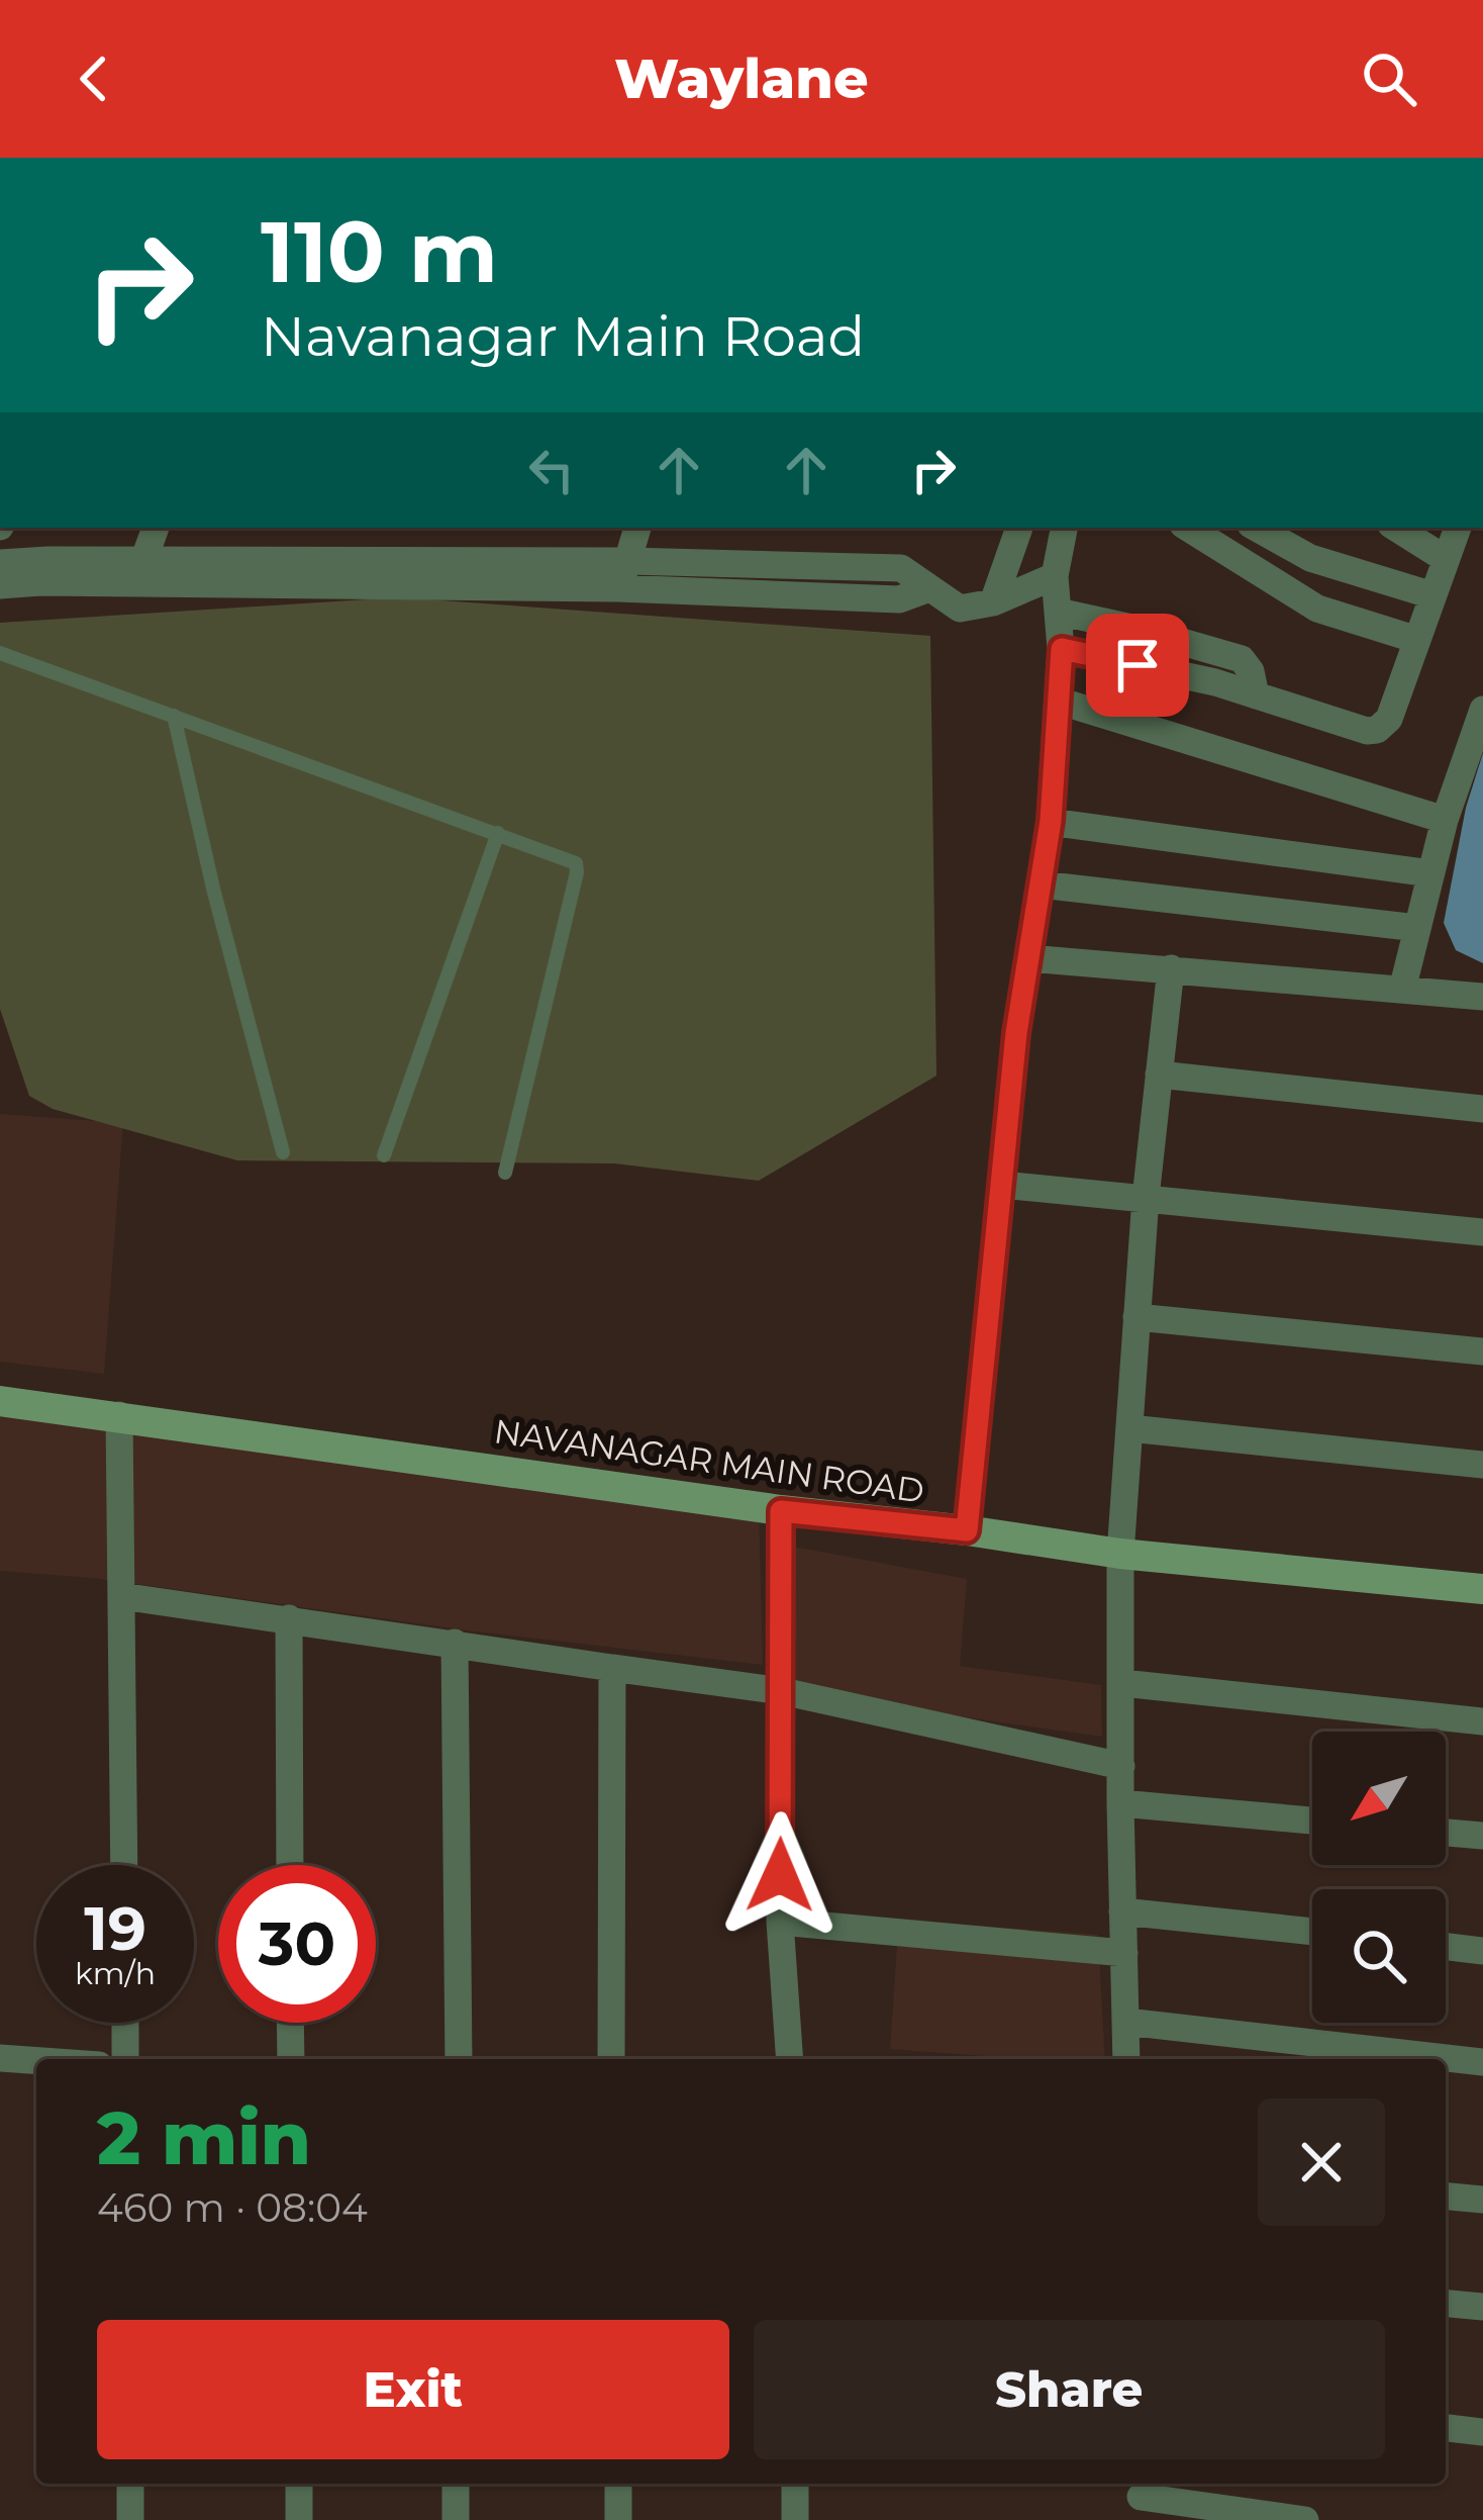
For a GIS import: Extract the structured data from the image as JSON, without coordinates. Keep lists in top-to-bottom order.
{
  "streets": {
    "main road": ["NAVANAGAR MAIN ROAD"]
  },
  "north": "bottom left",
  "page": {
    "header": "Waylane",
    "turn": ["110 m", "Navanagar Main Road"],
    "speed": "19 km/h",
    "limit": "30",
    "heading": ["2 min", "460 m · 08:04"],
    "buttons": ["Exit", "Share"]
  }
}
